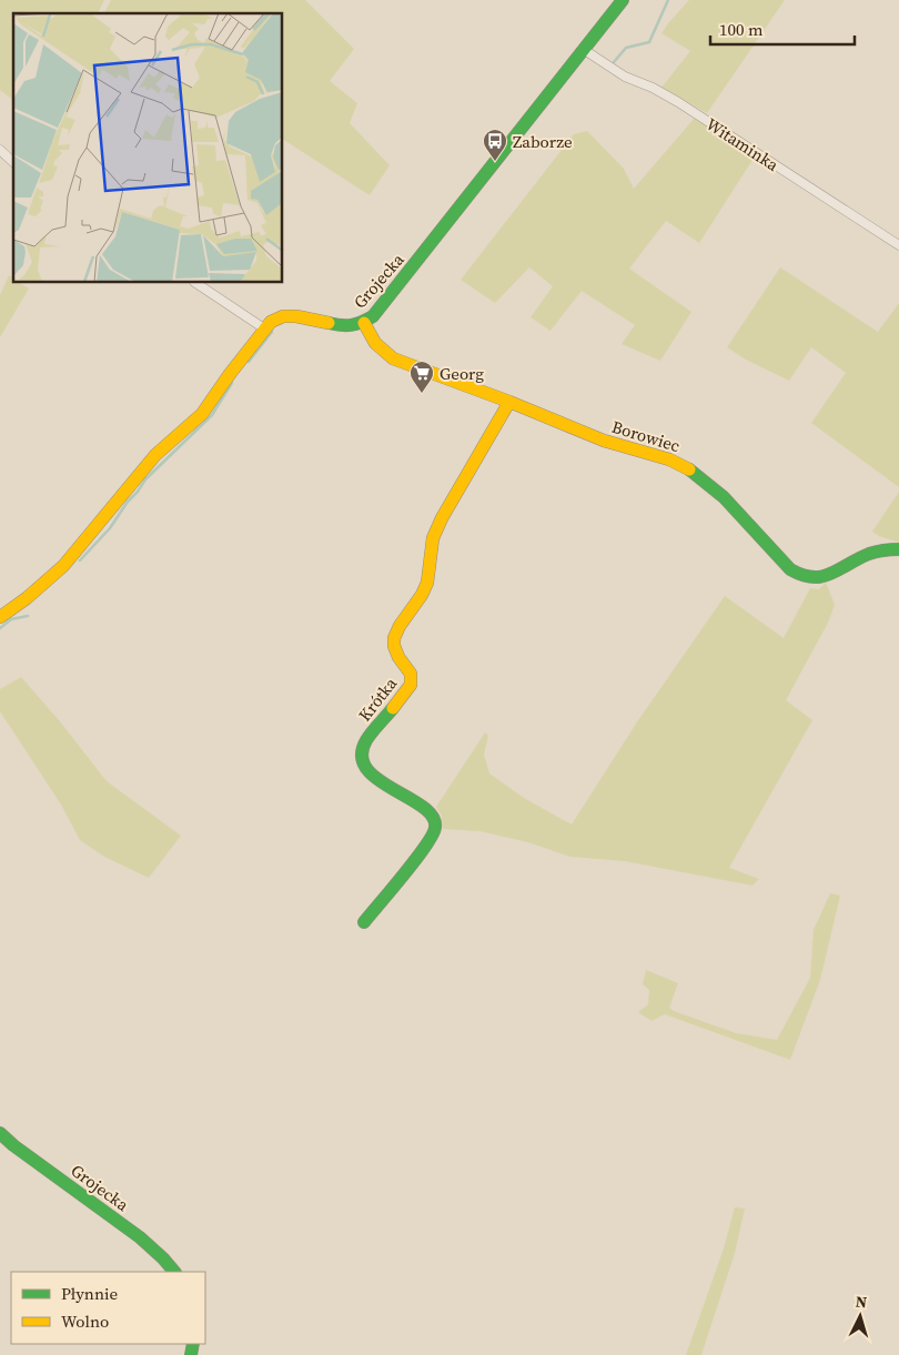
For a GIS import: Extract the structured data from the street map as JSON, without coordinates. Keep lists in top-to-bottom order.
{
  "streets": {
    "street": [
      "Witaminka",
      "Grojecka",
      "Borowiec",
      "Krótka"
    ]
  },
  "crossings": [
    ["Witaminka", "Grojecka"],
    ["Grojecka", "Borowiec"],
    ["Borowiec", "Krótka"]
  ],
  "places": {
    "bus stop": ["Zaborze"],
    "supermarket": ["Georg"]
  },
  "legend": ["Płynnie", "Wolno"],
  "scale_bar": "100 m",
  "north": "top"
}
